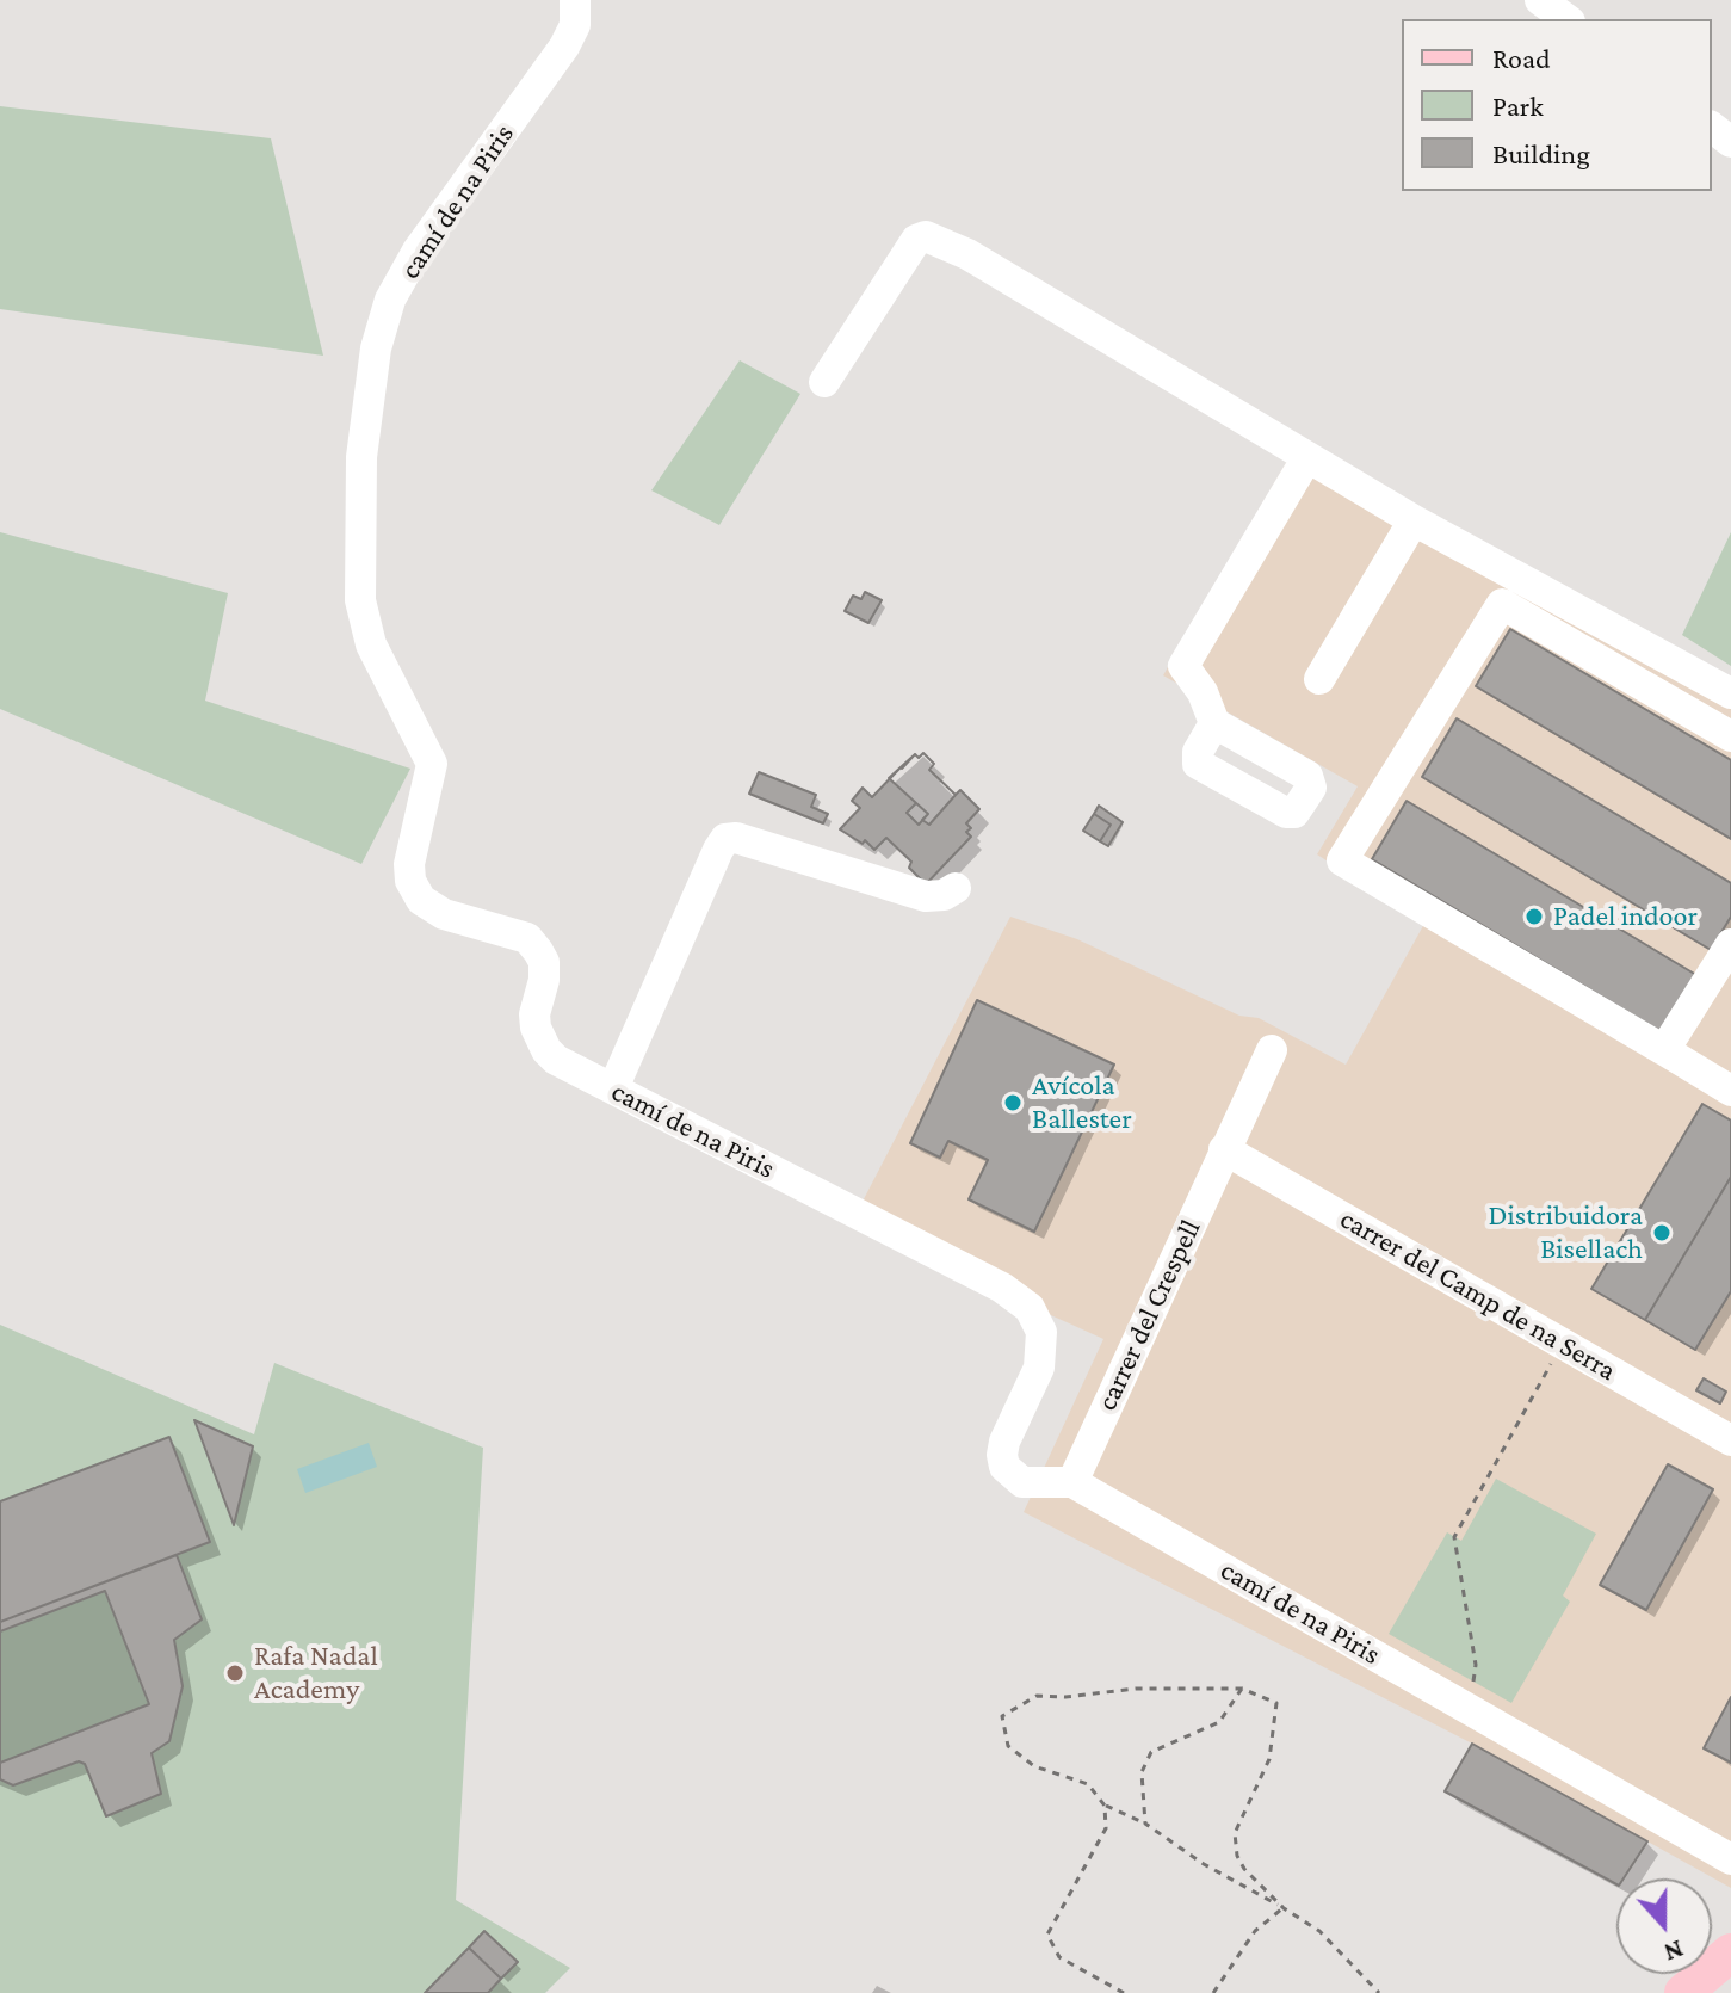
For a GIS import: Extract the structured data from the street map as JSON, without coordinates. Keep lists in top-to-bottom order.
{
  "streets": {
    "street": ["camí de na Piris", "carrer del Camp de na Serra", "carrer del Crespell"]
  },
  "crossings": [
    ["camí de na Piris", "carrer del Crespell"],
    ["carrer del Camp de na Serra", "carrer del Crespell"]
  ],
  "places": [
    "Padel indoor",
    "Avícola Ballester",
    "Distribuidora Bisellach",
    "Rafa Nadal Academy"
  ],
  "legend": ["Road", "Park", "Building"],
  "north": "bottom"
}
